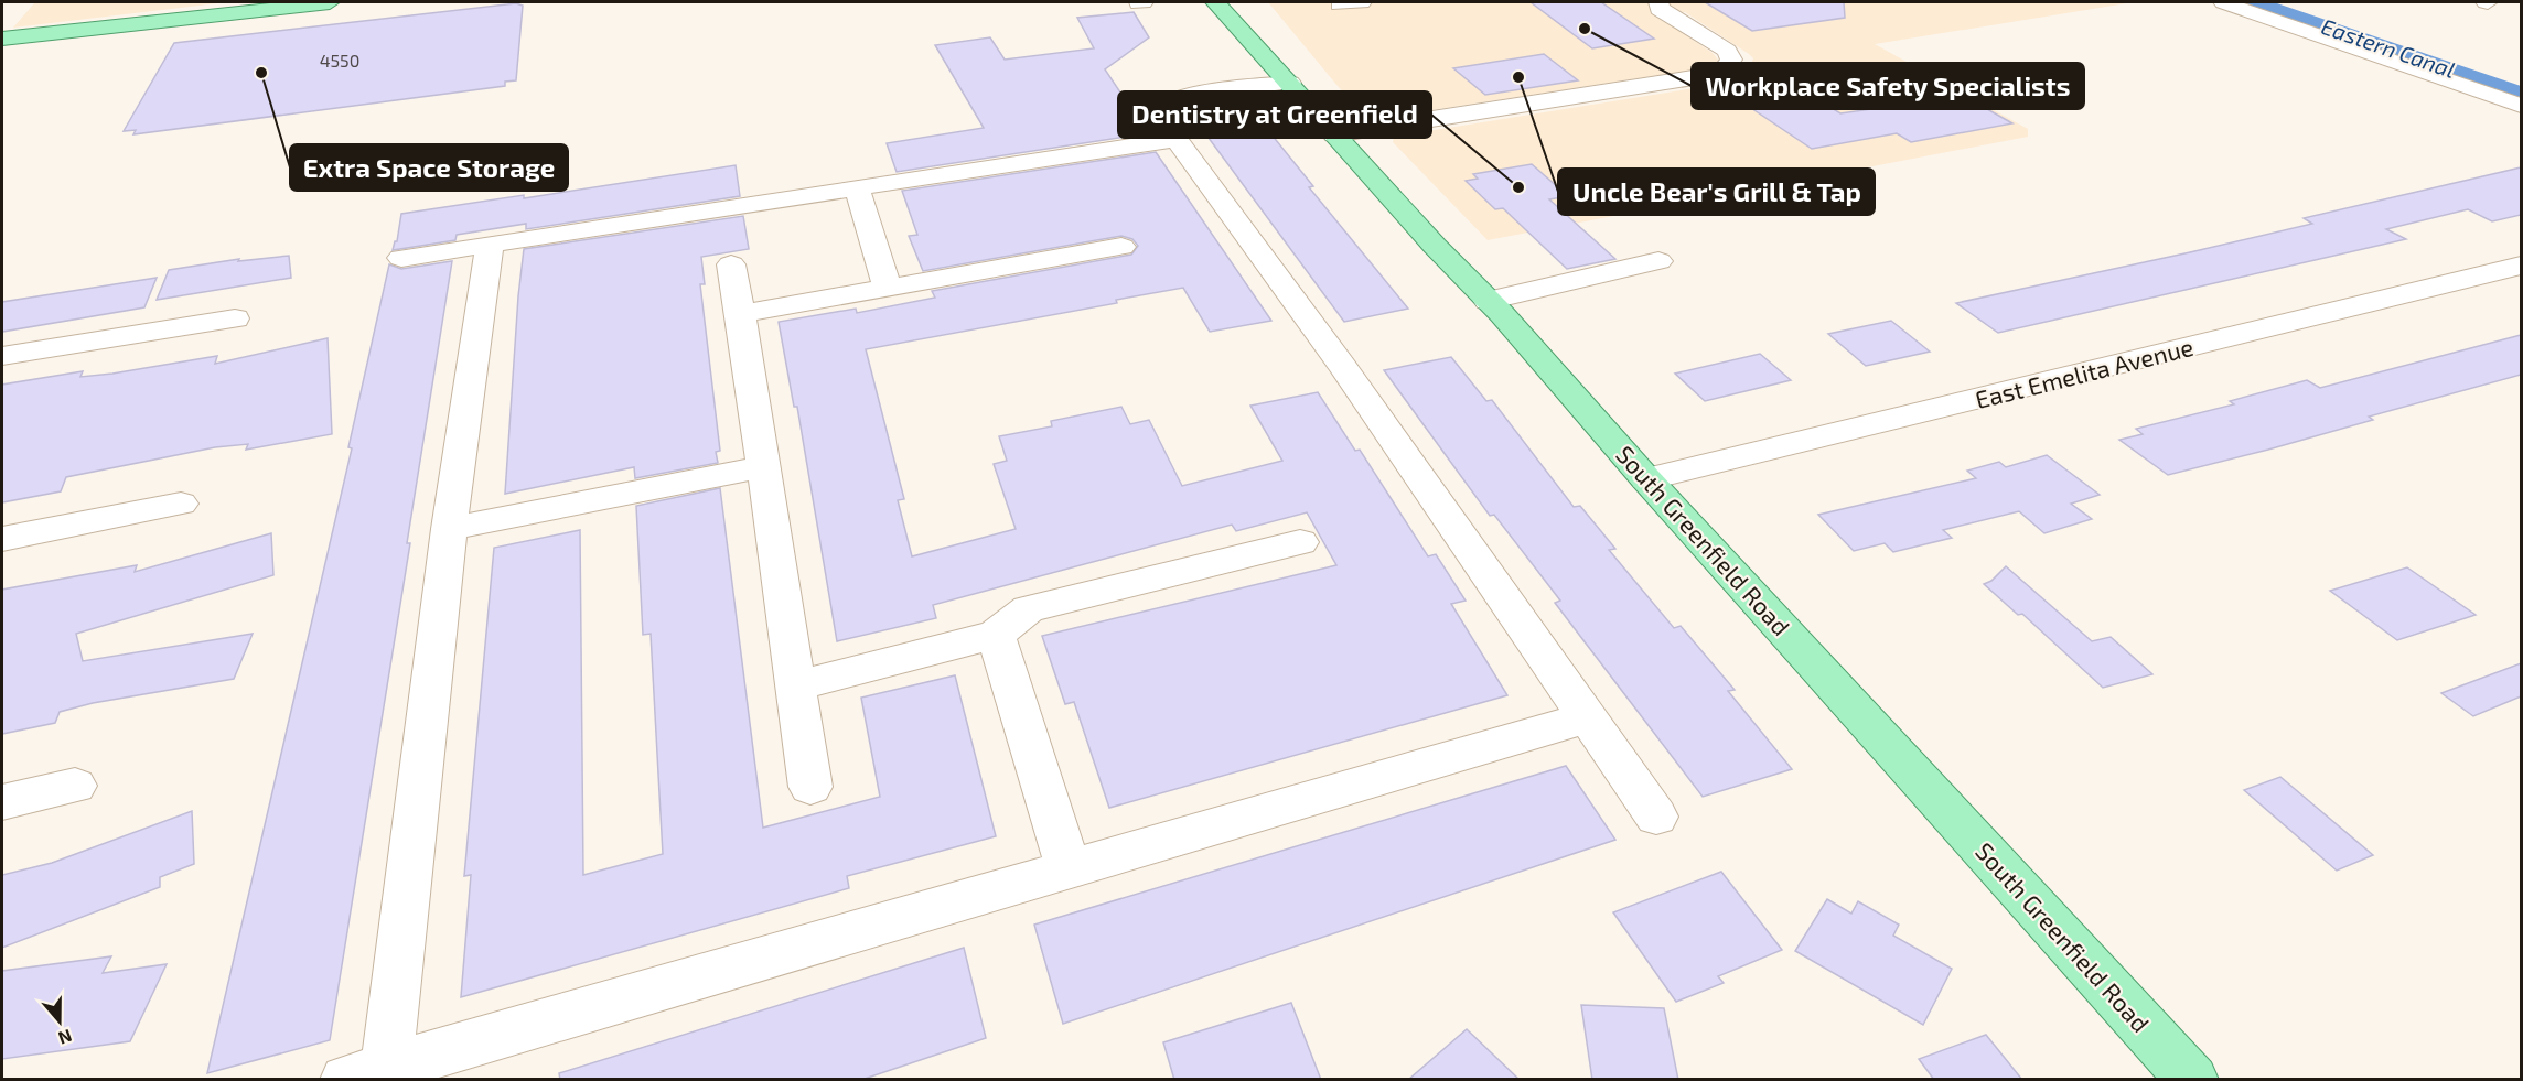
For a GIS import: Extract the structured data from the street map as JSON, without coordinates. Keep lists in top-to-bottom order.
{
  "streets": {
    "main road": ["South Greenfield Road"],
    "street": ["East Emelita Avenue"]
  },
  "crossings": [
    ["East Emelita Avenue", "South Greenfield Road"]
  ],
  "water": ["Eastern Canal"],
  "places": [
    "Workplace Safety Specialists",
    "Extra Space Storage",
    "Uncle Bear's Grill & Tap",
    "Dentistry at Greenfield"
  ],
  "house_numbers": ["4550"],
  "north": "bottom"
}
